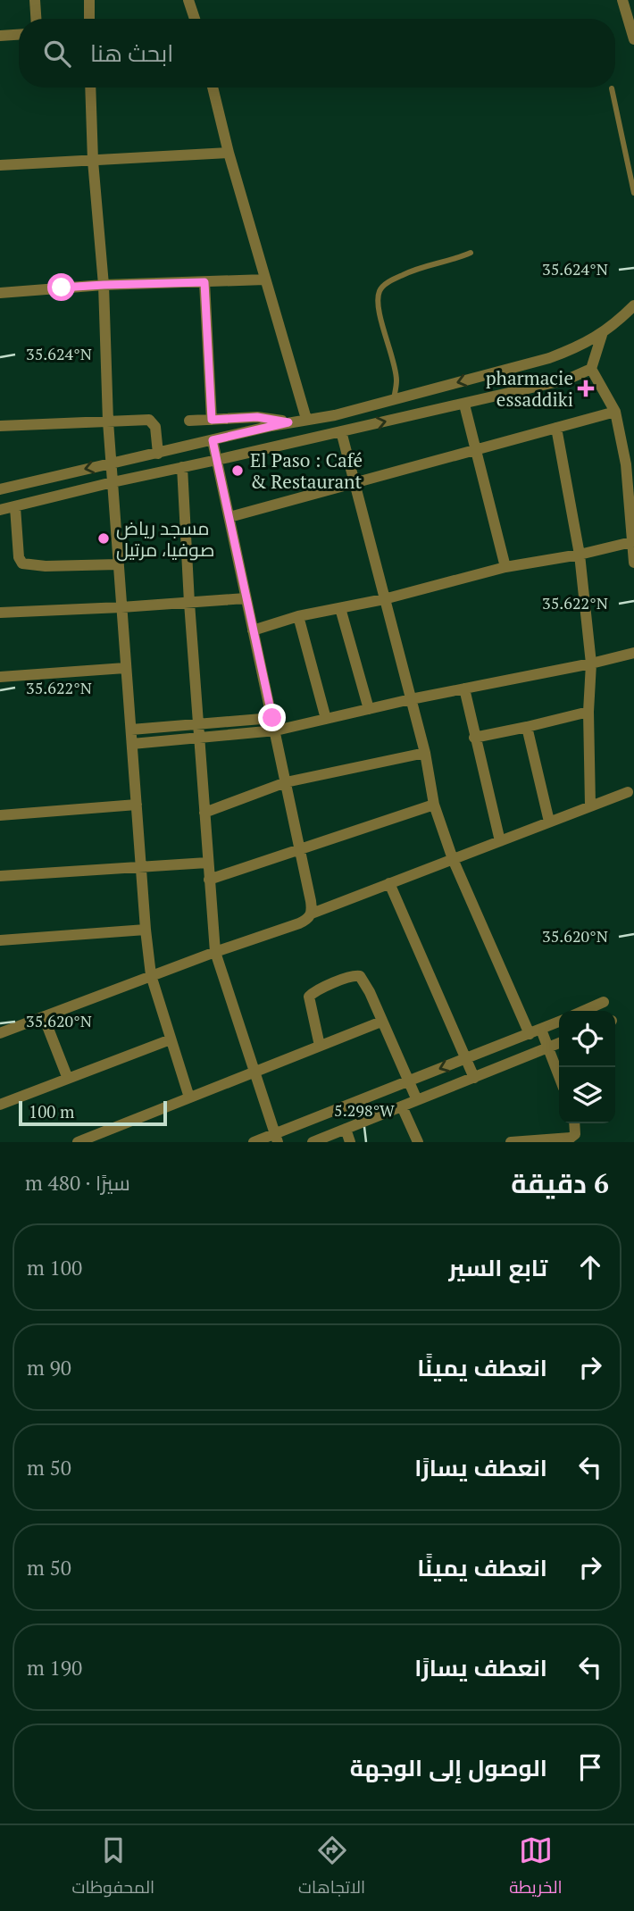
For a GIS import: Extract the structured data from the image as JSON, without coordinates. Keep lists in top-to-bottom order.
{
  "places": {
    "health": ["pharmacie essaddiki"],
    "other": ["El Paso : Café & Restaurant", "مسجد رياض صوفيا، مرتیل"]
  },
  "scale_bar": "100 m",
  "page": {
    "search": "ابحث هنا",
    "scale": "100 m",
    "heading": ["6 دقيقة", "سيرًا · 480 m"],
    "list": [
      ["تابع السير", "100 m"],
      ["انعطف يمينًا", "90 m"],
      ["انعطف يسارًا", "50 m"],
      ["انعطف يمينًا", "50 m"],
      ["انعطف يسارًا", "190 m"],
      "الوصول إلى الوجهة"
    ],
    "nav": ["الخريطة", "الاتجاهات", "المحفوظات"]
  },
  "coordinates": [
    "35.624°N",
    "35.622°N",
    "35.620°N",
    "5.298°W"
  ]
}
